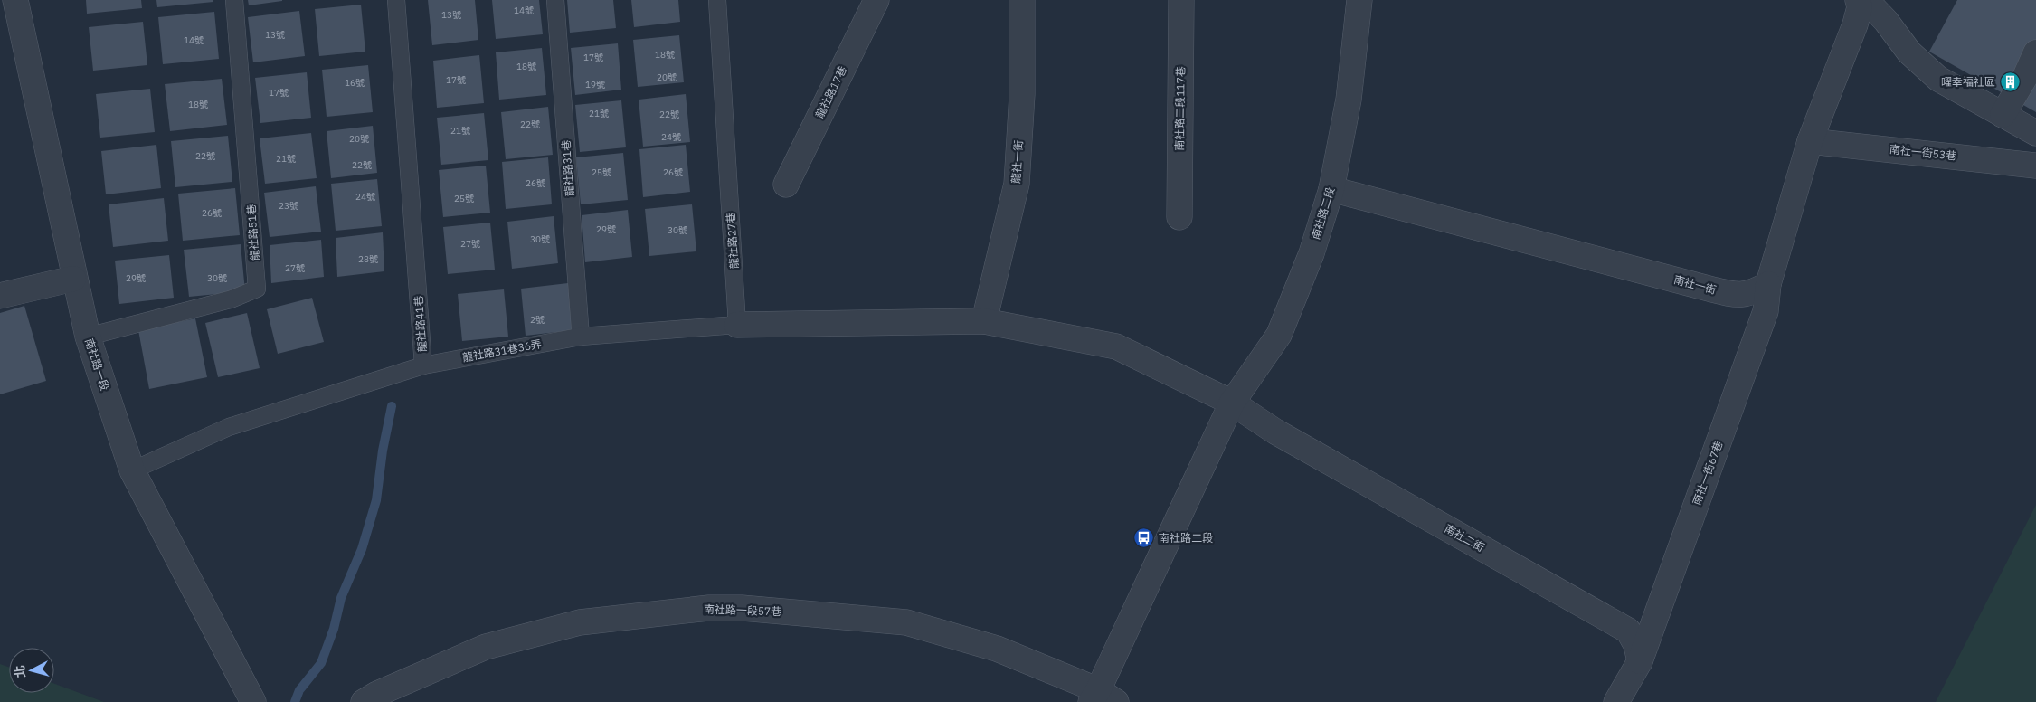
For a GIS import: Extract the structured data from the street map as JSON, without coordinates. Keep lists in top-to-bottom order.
{
  "streets": {
    "street": [
      "龍社路17巷",
      "南社路二段117巷",
      "南社一街53巷",
      "龍社一街",
      "南社路二段",
      "南社一街",
      "南社路一段",
      "南社一街67巷",
      "南社二街",
      "南社路一段57巷"
    ],
    "lane": [
      "龍社路31巷",
      "龍社路51巷",
      "龍社路27巷",
      "龍社路41巷",
      "龍社路31巷36弄"
    ]
  },
  "crossings": [
    ["龍社一街", "南社二街"],
    ["龍社路31巷", "龍社路31巷36弄"],
    ["南社路二段", "南社一街"],
    ["南社路二段", "南社二街"],
    ["南社路二段", "南社路一段57巷"],
    ["龍社路51巷", "南社路一段"],
    ["龍社路27巷", "南社二街"],
    ["南社一街", "南社一街67巷"],
    ["龍社路41巷", "龍社路31巷36弄"],
    ["龍社路41巷", "南社路一段"],
    ["南社一街67巷", "南社二街"]
  ],
  "places": {
    "building": ["曜幸福社區"],
    "bus stop": ["南社路二段"]
  },
  "house_numbers": [
    "14號",
    "13號",
    "13號",
    "14號",
    "18號",
    "17號",
    "18號",
    "20號",
    "17號",
    "16號",
    "19號",
    "17號",
    "18號",
    "21號",
    "22號",
    "22號",
    "21號",
    "24號",
    "20號",
    "22號",
    "21號",
    "22號",
    "25號",
    "26號",
    "26號",
    "24號",
    "25號",
    "23號",
    "26號",
    "29號",
    "30號",
    "30號",
    "27號",
    "28號",
    "27號",
    "29號",
    "30號",
    "2號"
  ],
  "north": "left"
}
